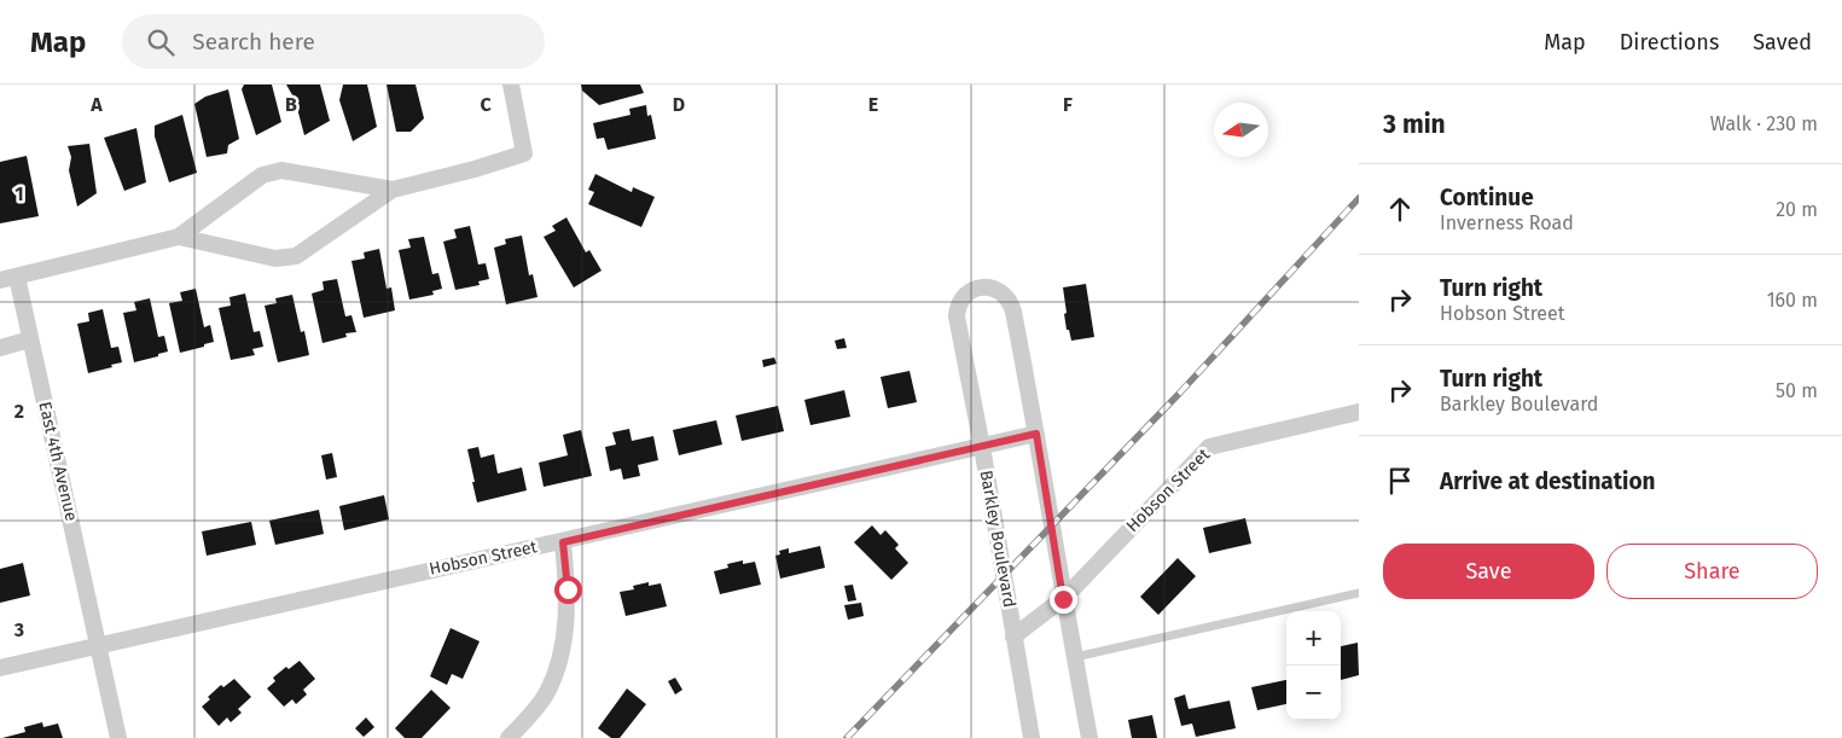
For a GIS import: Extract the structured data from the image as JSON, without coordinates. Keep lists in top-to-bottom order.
{
  "streets": {
    "street": ["East 4th Avenue", "Hobson Street", "Barkley Boulevard"]
  },
  "crossings": [
    ["East 4th Avenue", "Hobson Street"],
    ["Hobson Street", "Barkley Boulevard"]
  ],
  "north": "left",
  "page": {
    "header": "Map",
    "search": "Search here",
    "nav": ["Map", "Directions", "Saved"],
    "heading": ["3 min", "Walk · 230 m"],
    "list": [
      ["Continue", "Inverness Road", "20 m"],
      ["Turn right", "Hobson Street", "160 m"],
      ["Turn right", "Barkley Boulevard", "50 m"],
      "Arrive at destination"
    ],
    "buttons": ["Save", "Share"],
    "map_buttons": ["+", "−"]
  },
  "grid": {
    "columns": [
      "A",
      "B",
      "C",
      "D",
      "E",
      "F"
    ],
    "rows": ["1", "2", "3"]
  }
}
